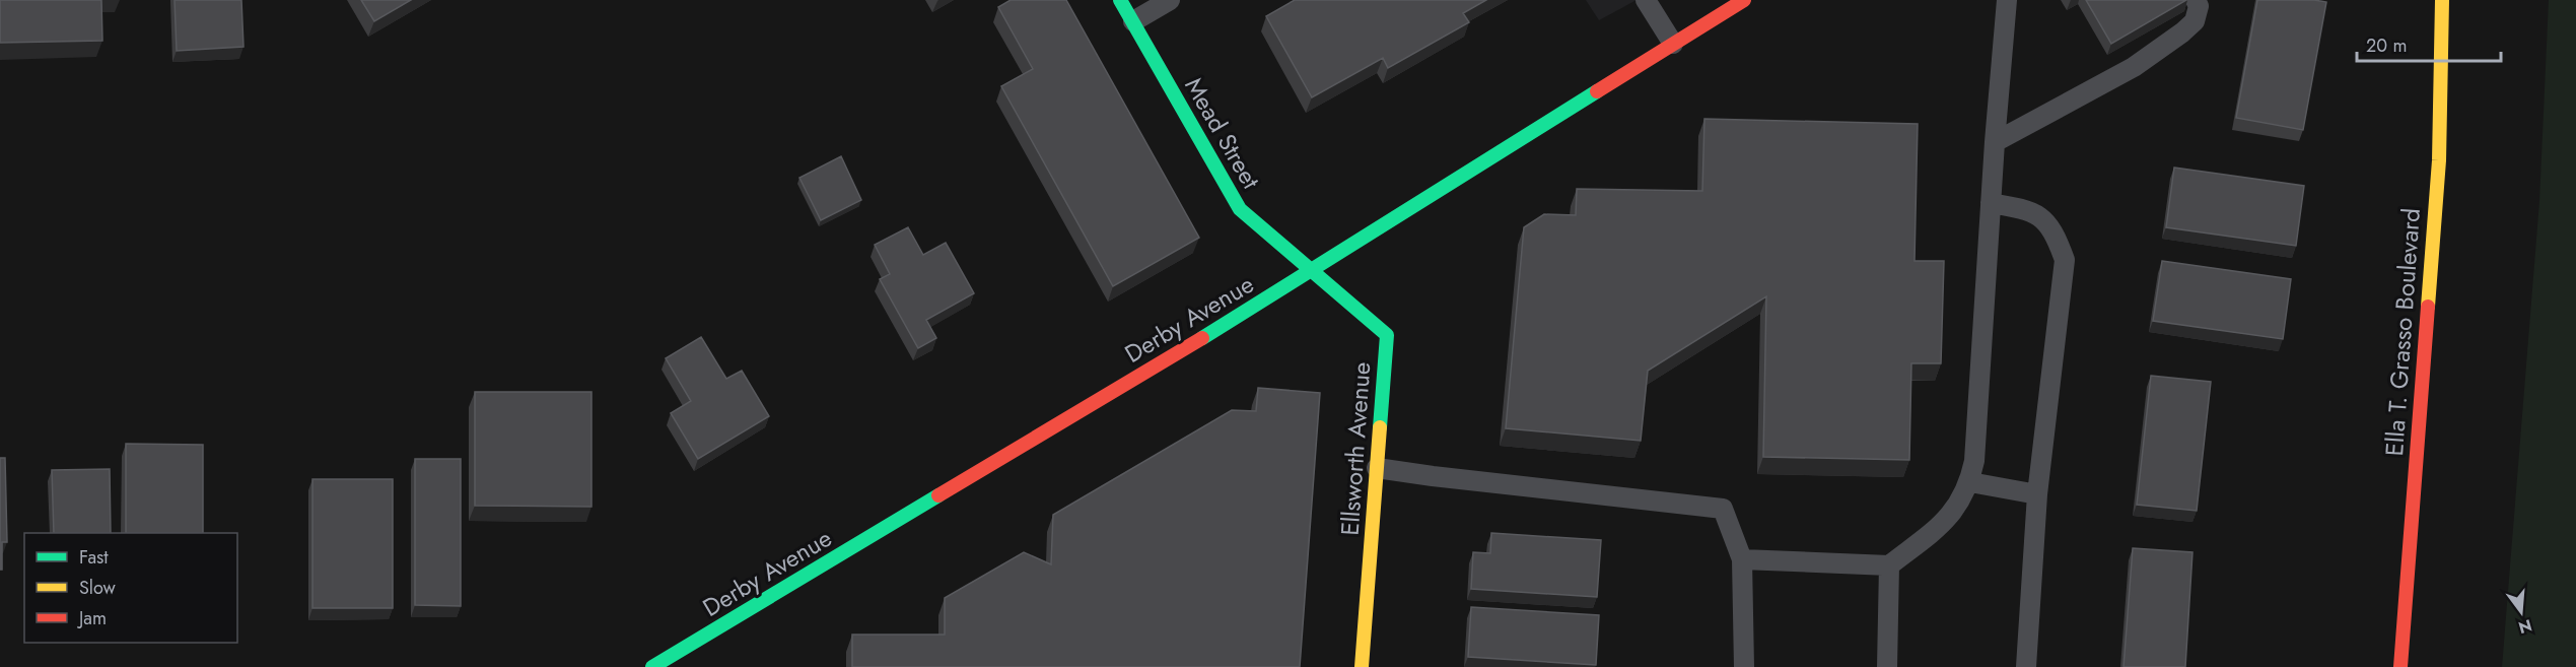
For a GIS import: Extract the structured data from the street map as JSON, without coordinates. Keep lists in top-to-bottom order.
{
  "streets": {
    "main road": [
      "Mead Street",
      "Derby Avenue",
      "Ella T. Grasso Boulevard",
      "Ellsworth Avenue"
    ]
  },
  "crossings": [
    ["Mead Street", "Derby Avenue"],
    ["Mead Street", "Ellsworth Avenue"],
    ["Derby Avenue", "Ellsworth Avenue"]
  ],
  "legend": ["Fast", "Slow", "Jam"],
  "scale_bar": "20 m",
  "north": "bottom"
}
